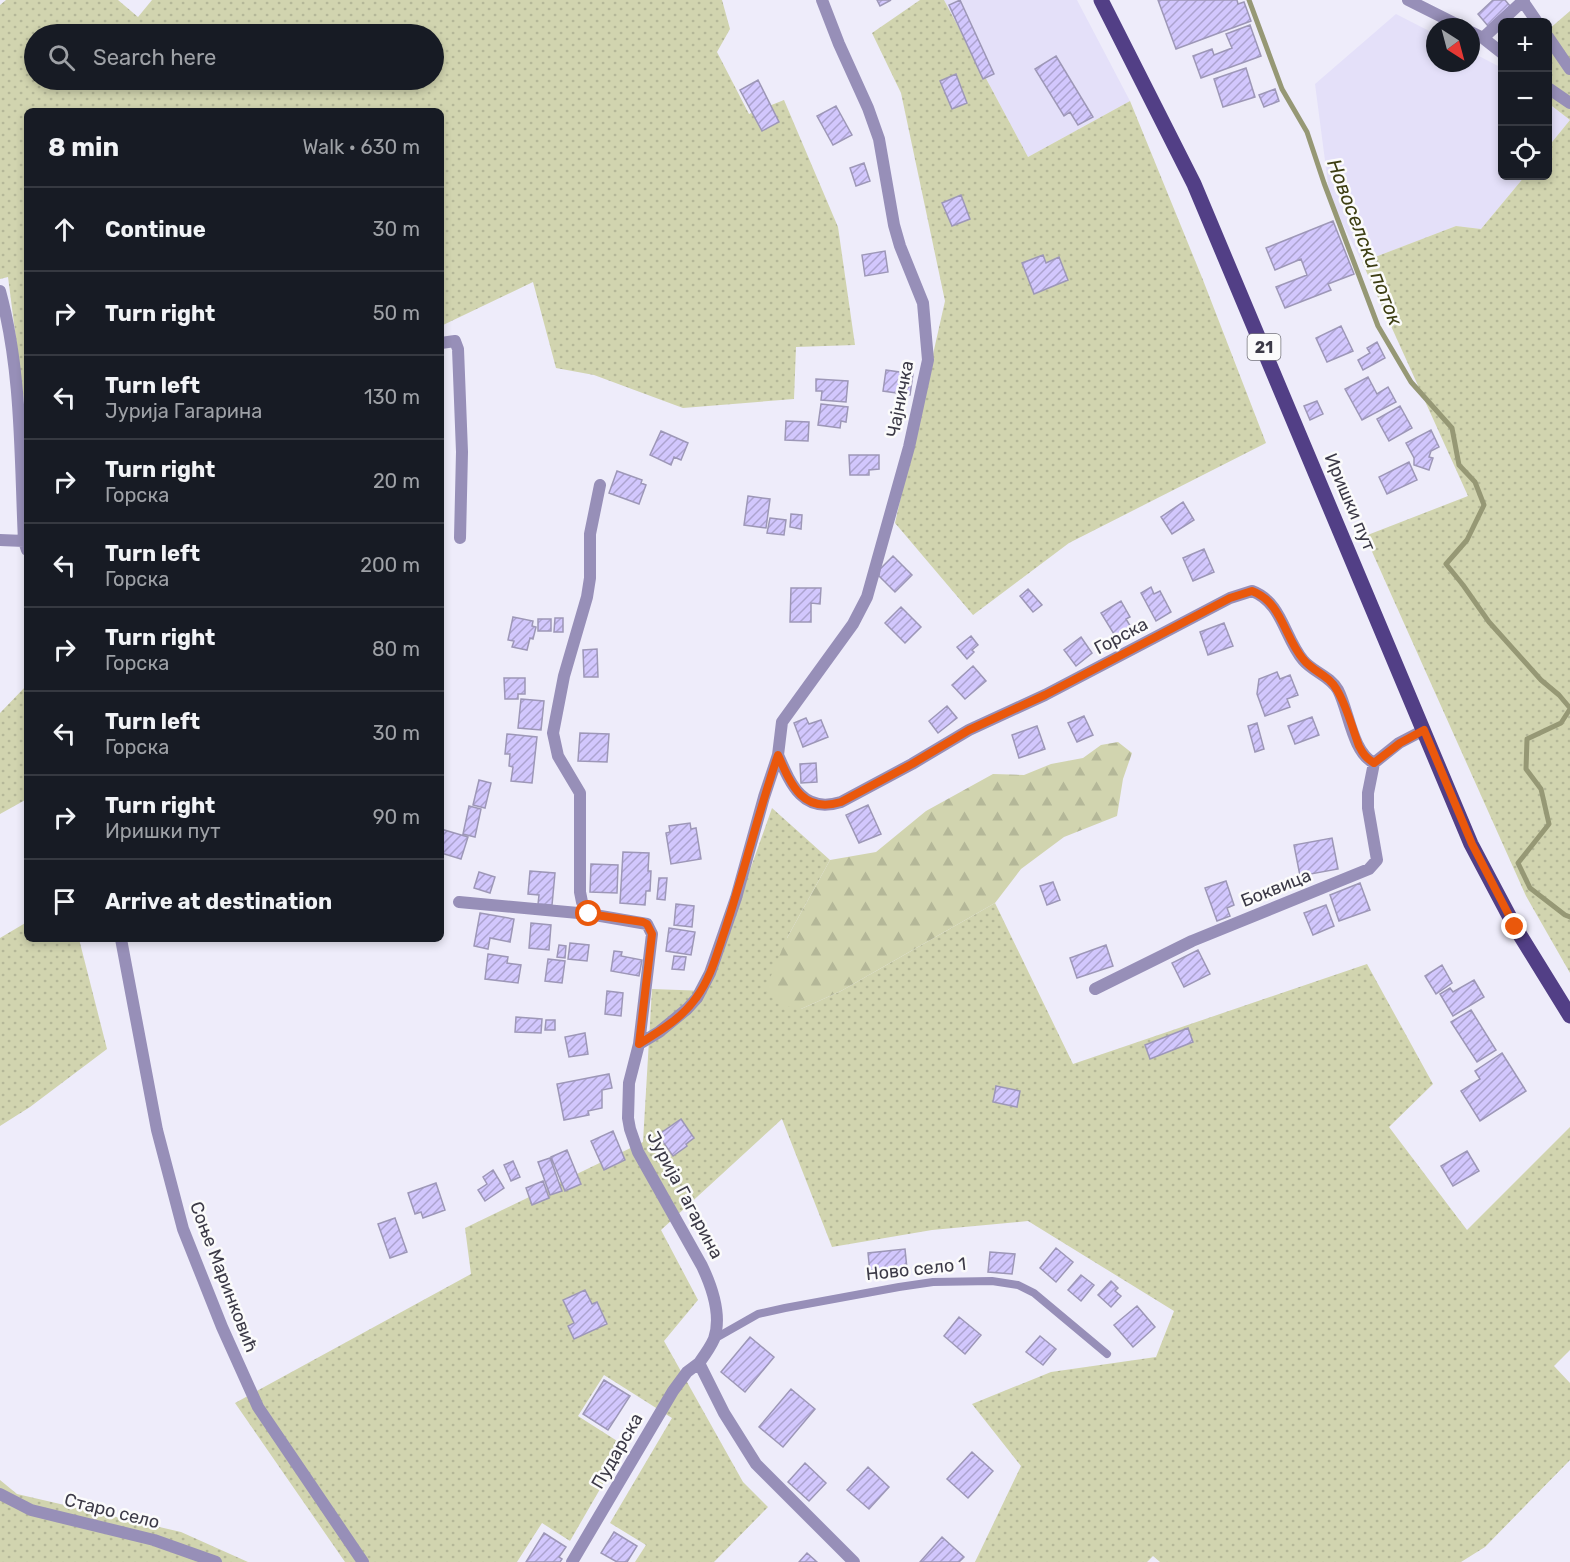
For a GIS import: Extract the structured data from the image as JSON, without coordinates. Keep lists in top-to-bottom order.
{
  "streets": {
    "main road": ["21", "Иришки пут"],
    "street": [
      "Чајничка",
      "Горска",
      "Боквица",
      "Јурија Гагарина",
      "Соње Маринковић",
      "Пударска",
      "Старо село"
    ],
    "lane": ["Ново село 1"]
  },
  "crossings": [
    ["Чајничка", "Горска"],
    ["Горска", "Боквица"],
    ["Јурија Гагарина", "Ново село 1"],
    ["Јурија Гагарина", "Пударска"]
  ],
  "water": ["Новоселски поток"],
  "north": "bottom right",
  "page": {
    "map_buttons": ["+", "−"],
    "search": "Search here",
    "heading": ["8 min", "Walk · 630 m"],
    "list": [
      ["Continue", "30 m"],
      ["Turn right", "50 m"],
      ["Turn left", "Јурија Гагарина", "130 m"],
      ["Turn right", "Горска", "20 m"],
      ["Turn left", "Горска", "200 m"],
      ["Turn right", "Горска", "80 m"],
      ["Turn left", "Горска", "30 m"],
      ["Turn right", "Иришки пут", "90 m"],
      "Arrive at destination"
    ]
  }
}
